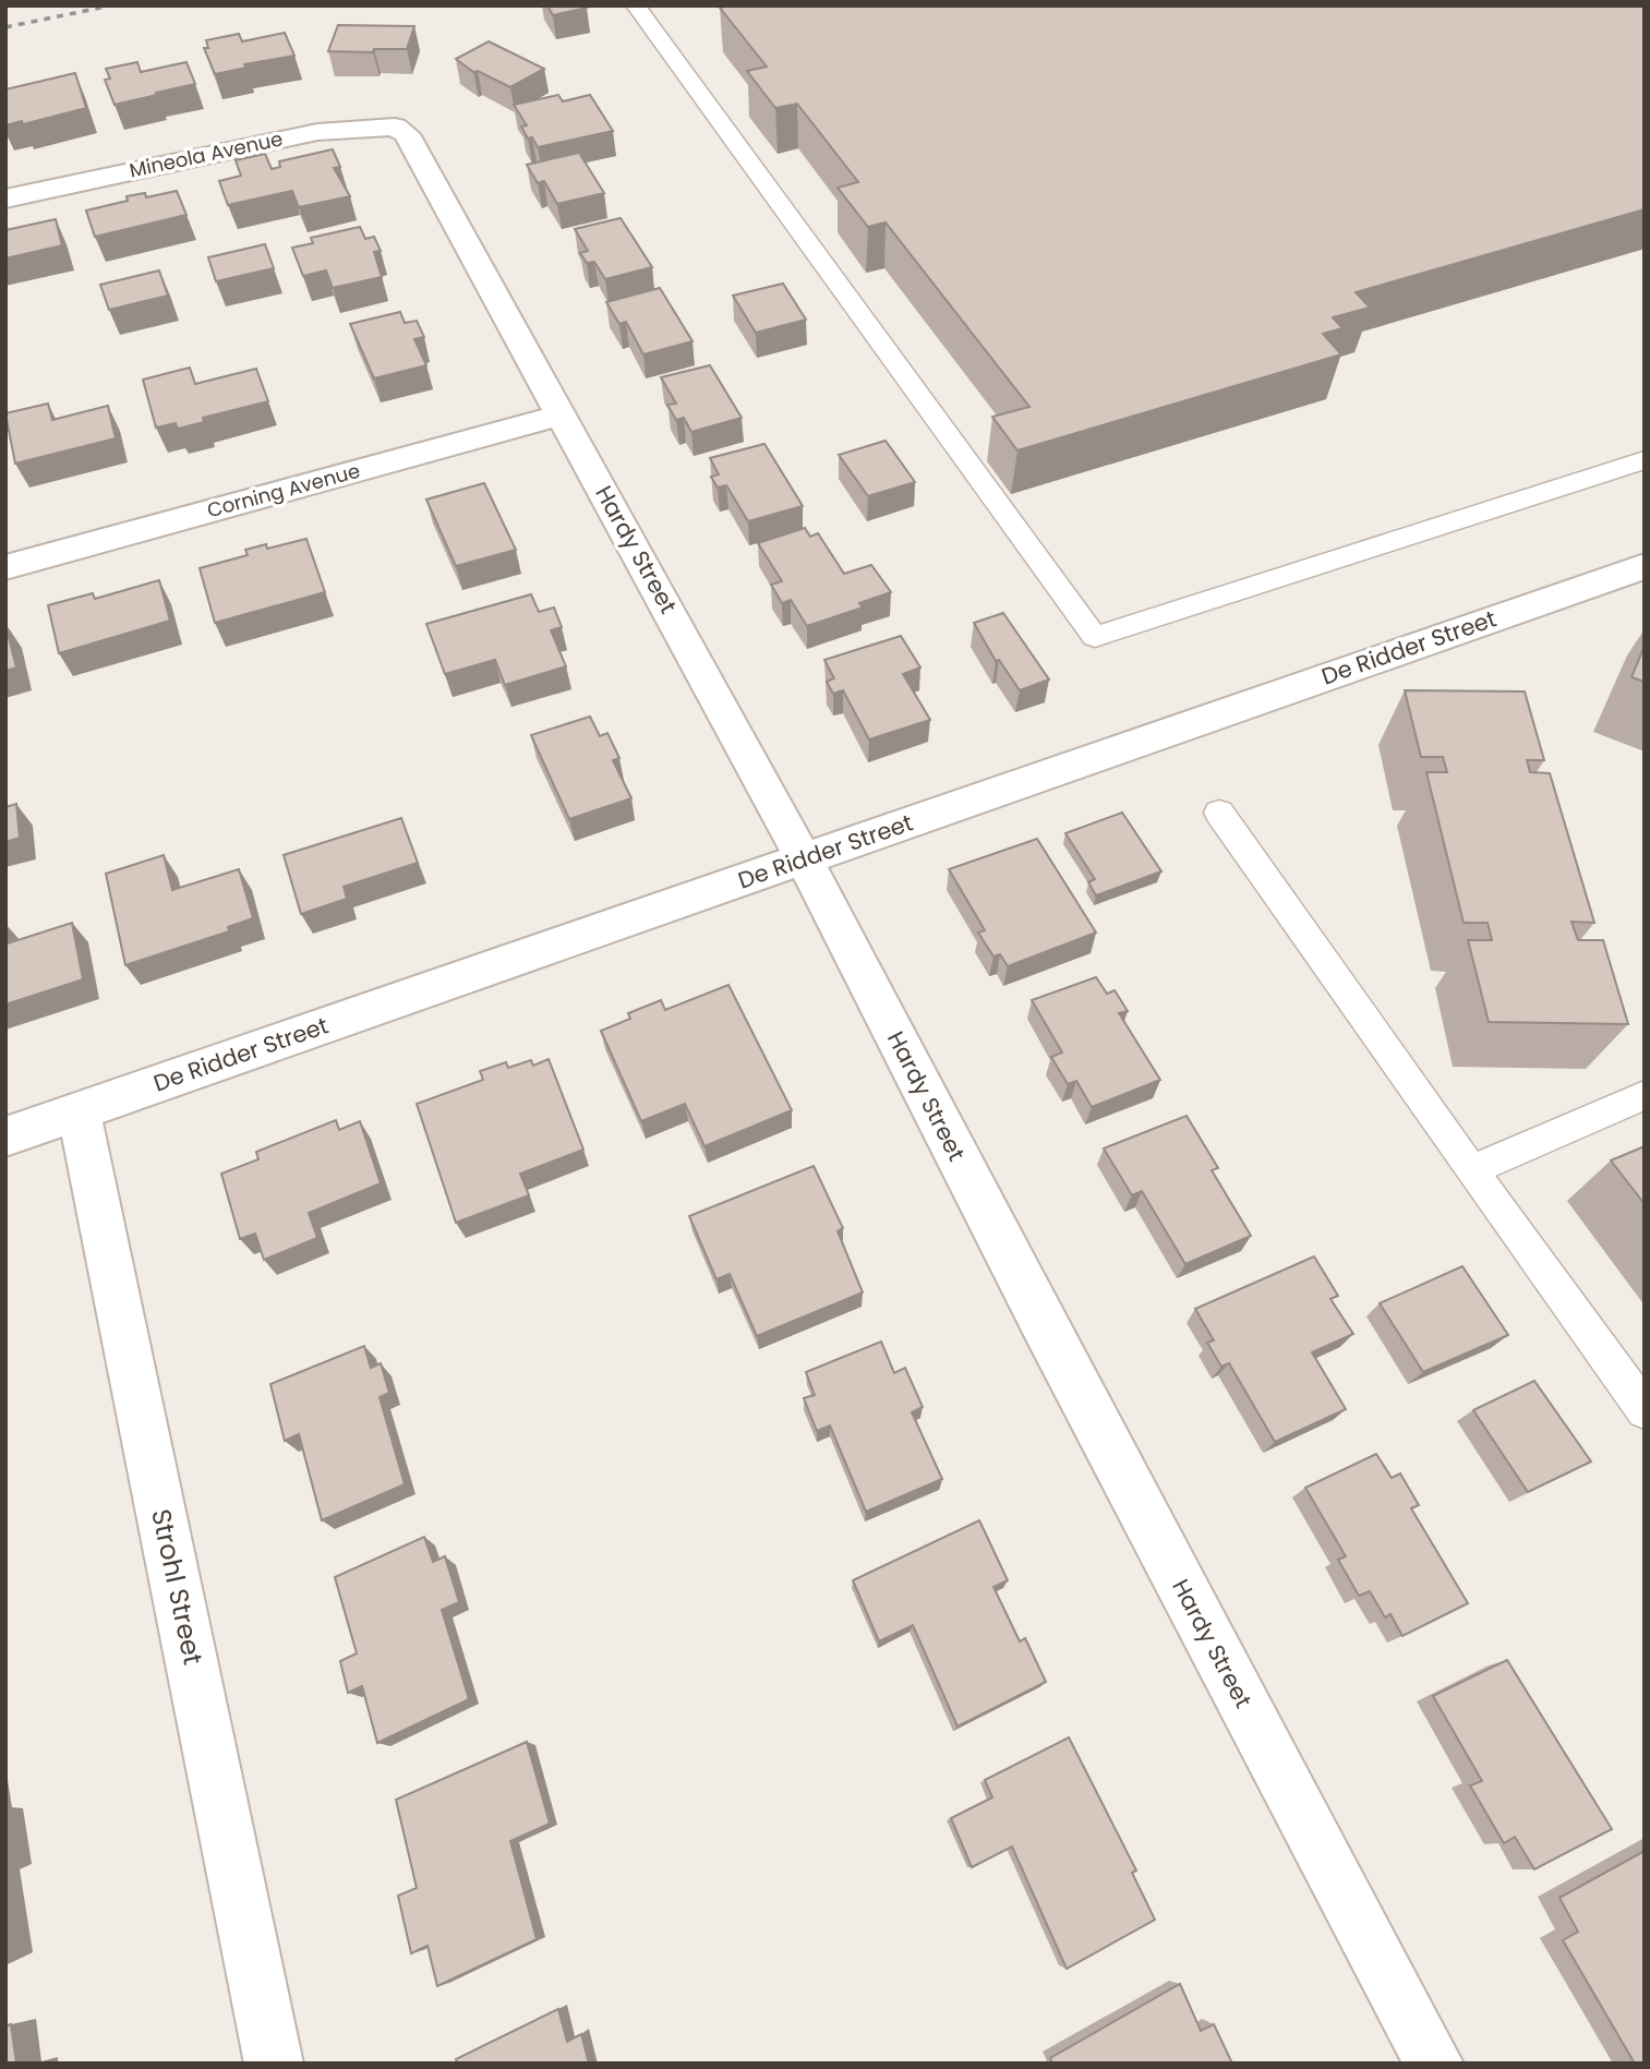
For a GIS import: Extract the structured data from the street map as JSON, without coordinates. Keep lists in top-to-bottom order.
{
  "streets": {
    "street": [
      "Mineola Avenue",
      "Corning Avenue",
      "Hardy Street",
      "De Ridder Street",
      "Strohl Street"
    ]
  },
  "crossings": [
    ["Mineola Avenue", "Hardy Street"],
    ["Corning Avenue", "Hardy Street"],
    ["Hardy Street", "De Ridder Street"],
    ["De Ridder Street", "Strohl Street"]
  ]
}
